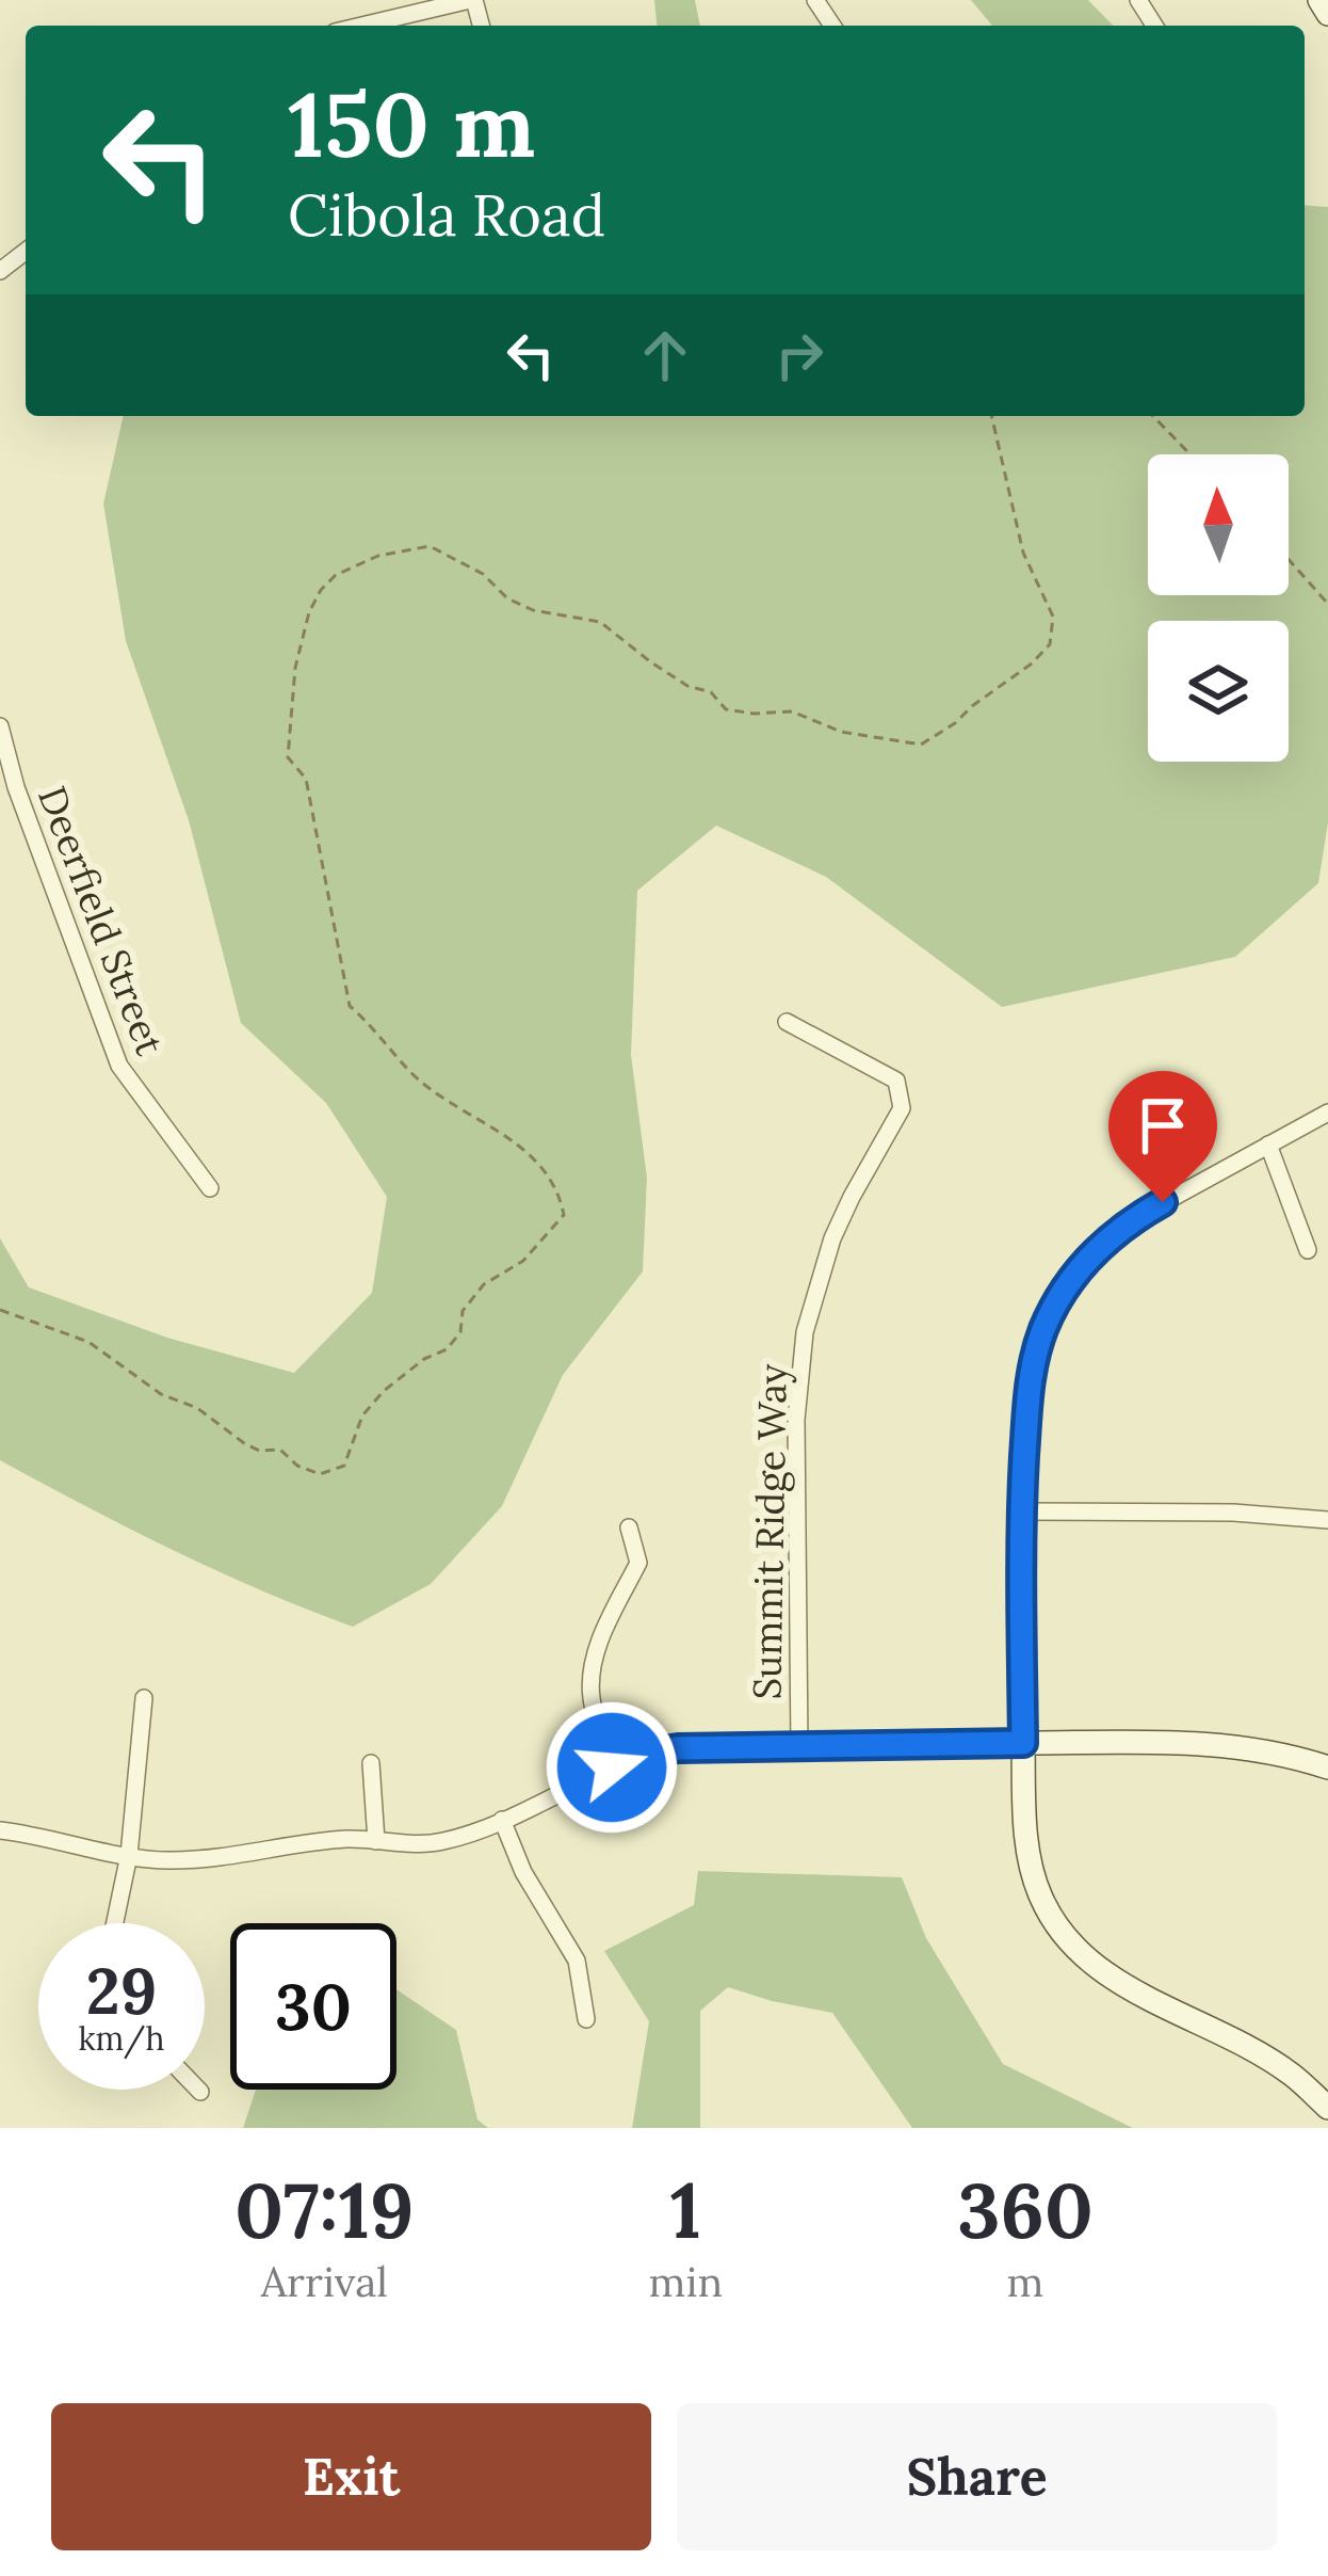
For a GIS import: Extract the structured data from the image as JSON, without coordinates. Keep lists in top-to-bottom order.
{
  "streets": {
    "street": ["Deerfield Street", "Summit Ridge Way"]
  },
  "north": "top",
  "page": {
    "turn": ["150 m", "Cibola Road"],
    "speed": "29 km/h",
    "limit": "30",
    "eta": [
      "07:19",
      "Arrival",
      "1",
      "min",
      "360",
      "m"
    ],
    "buttons": ["Exit", "Share"]
  }
}
